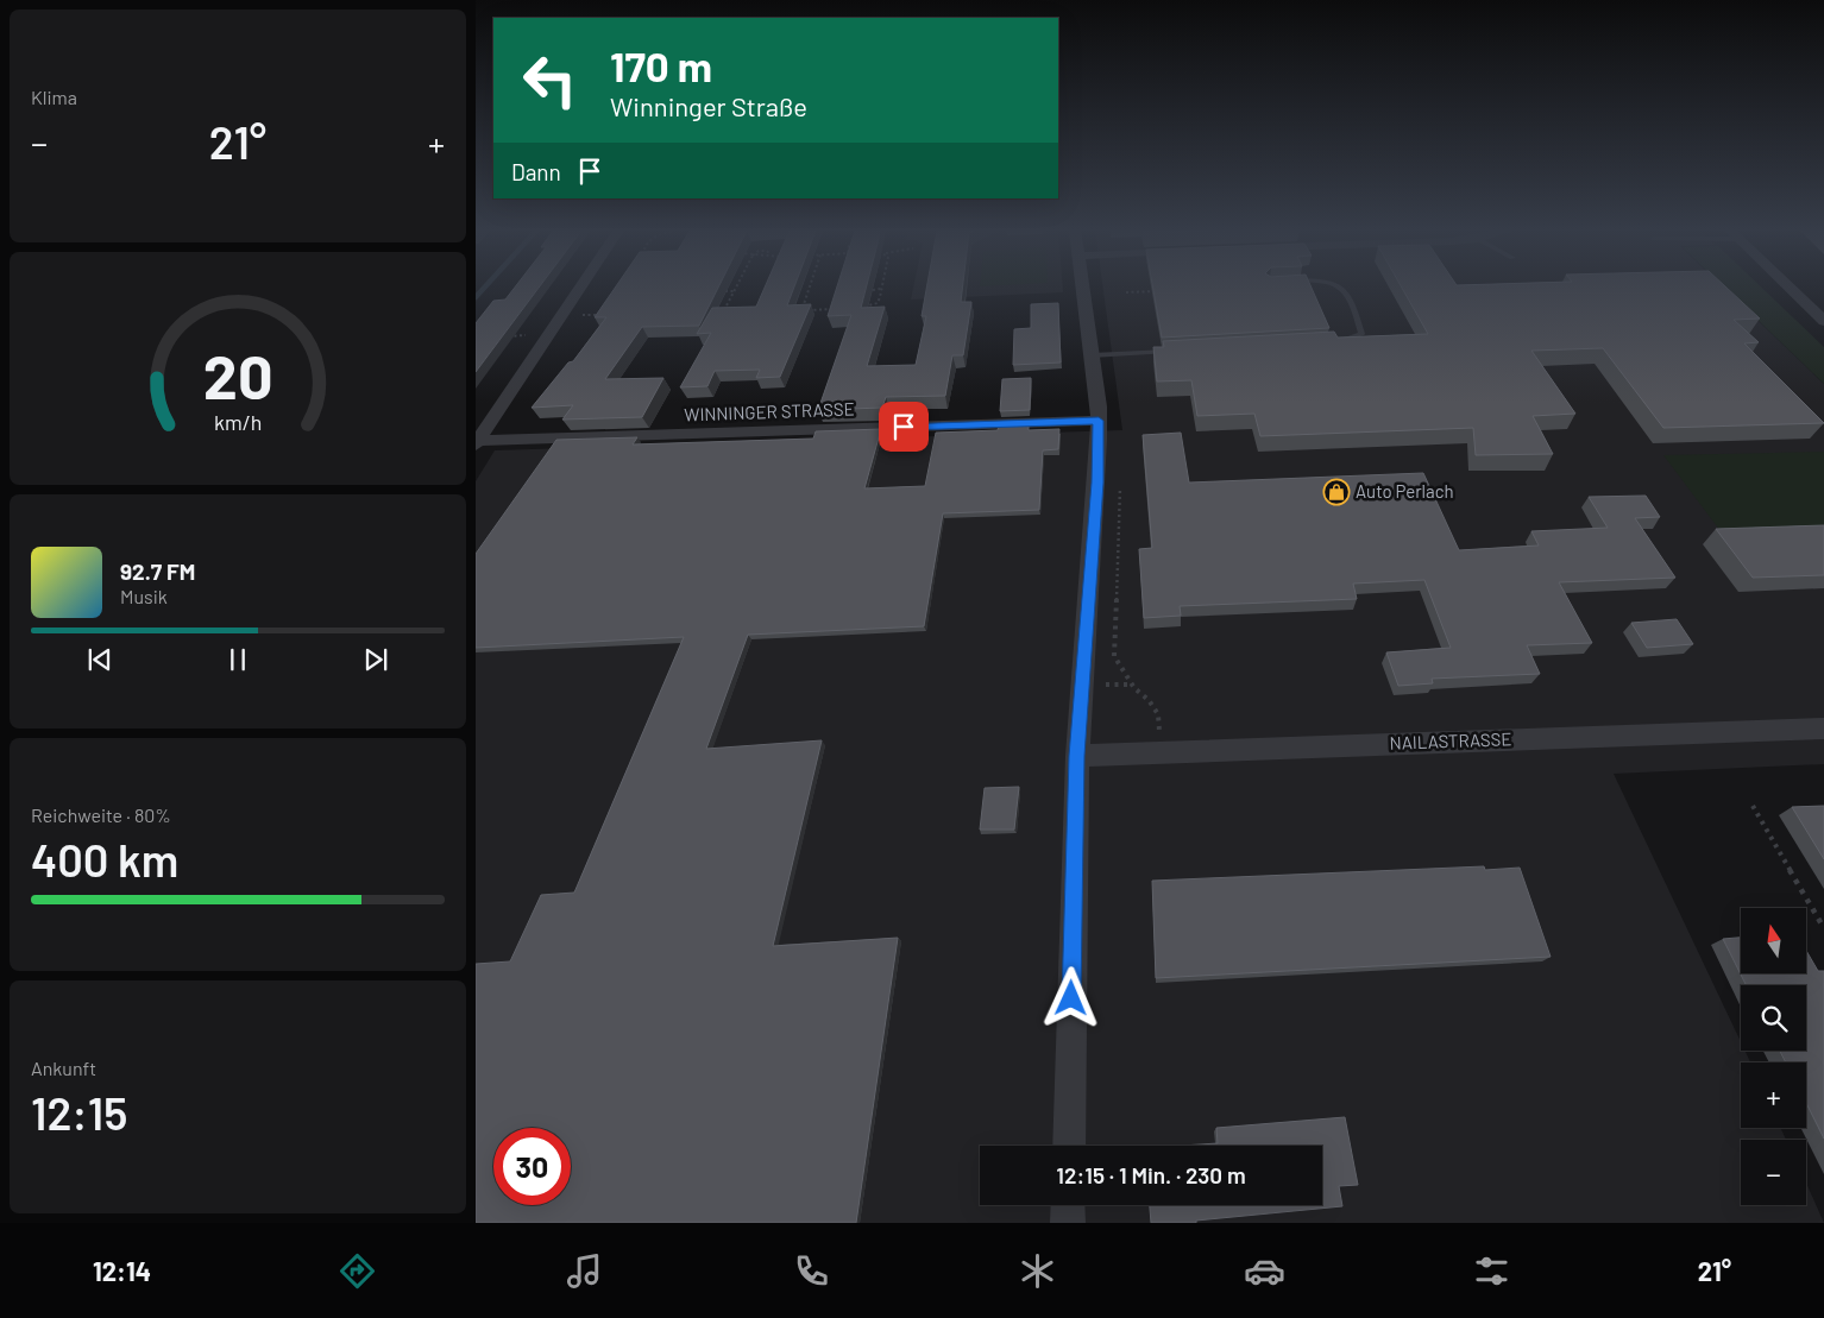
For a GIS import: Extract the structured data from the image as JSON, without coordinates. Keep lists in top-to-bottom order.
{
  "streets": {
    "street": ["WINNINGER STRASSE", "NAILASTRASSE"]
  },
  "places": {
    "shop": ["Auto Perlach"]
  },
  "north": "top",
  "page": {
    "tile": [
      "Klima",
      ["Reichweite · 80%", "400 km"],
      ["Ankunft", "12:15"]
    ],
    "turn": ["170 m", "Winninger Straße"],
    "heat": ["−", "21°", "+"],
    "then": "Dann",
    "song": ["92.7 FM", "Musik"],
    "map_buttons": ["+", "−"],
    "limit": "30",
    "trip": "12:15 · 1 Min. · 230 m",
    "tabs": ["12:14", "21°"],
    "gauge": ["20", "km/h"]
  }
}
